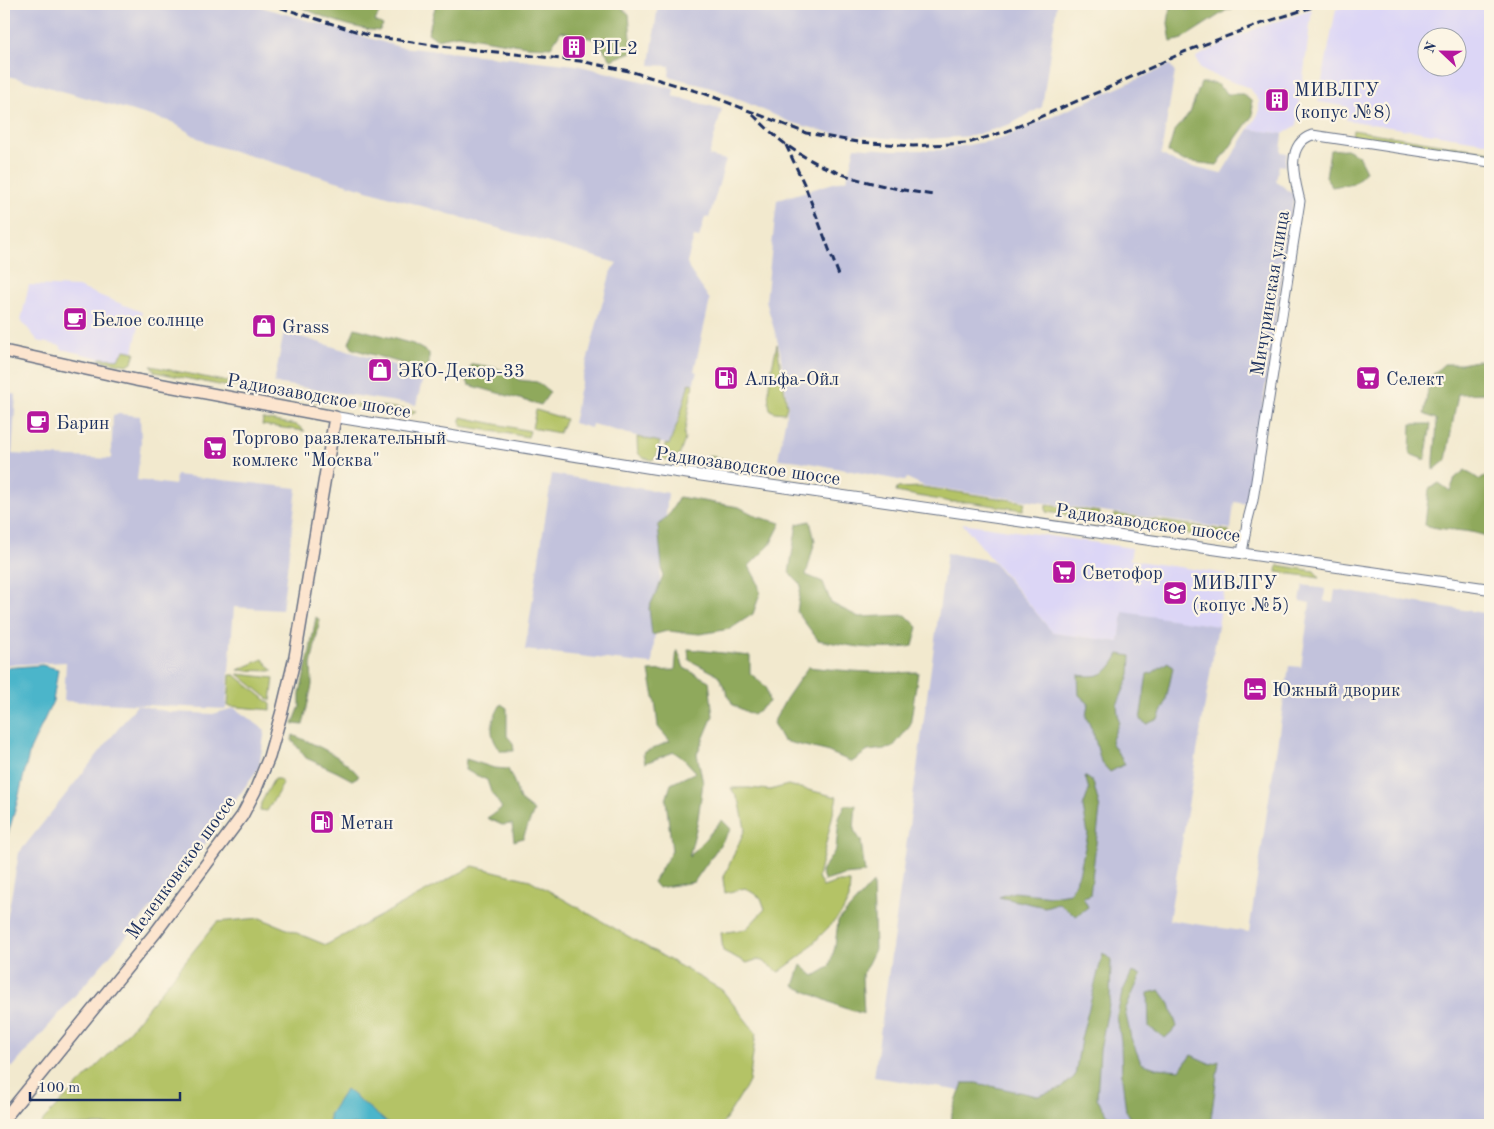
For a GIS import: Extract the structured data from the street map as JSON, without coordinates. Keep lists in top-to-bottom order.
{
  "streets": {
    "main road": ["Радиозаводское шоссе", "Меленковское шоссе"],
    "street": ["Мичуринская улица"]
  },
  "crossings": [
    ["Мичуринская улица", "Радиозаводское шоссе"],
    ["Радиозаводское шоссе", "Меленковское шоссе"]
  ],
  "places": {
    "building": ["РП-2", "МИВЛГУ (копус №8)"],
    "cafe": ["Белое солнце", "Барин"],
    "shop": ["Grass", "ЭКО-Декор-33"],
    "fuel station": ["Альфа-Ойл", "Метан"],
    "supermarket": ["Селект", "Торгово развлекательный комлекс \"Москва\"", "Светофор"],
    "school or university": ["МИВЛГУ (копус №5)"],
    "hotel": ["Южный дворик"]
  },
  "scale_bar": "100 m",
  "north": "left"
}
